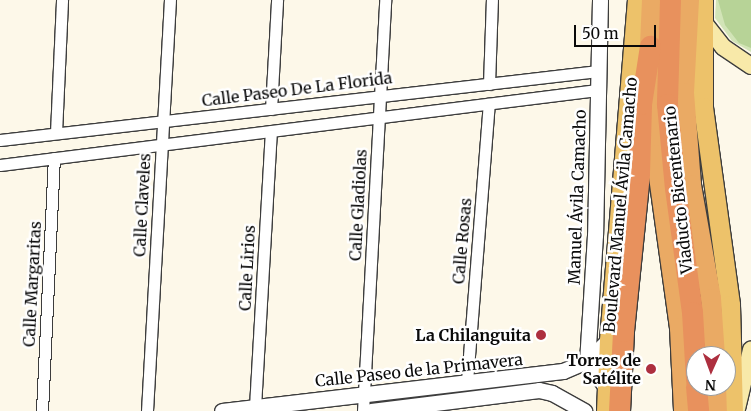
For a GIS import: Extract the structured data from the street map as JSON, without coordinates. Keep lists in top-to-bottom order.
{
  "streets": {
    "highway": ["Viaducto Bicentenario", "Boulevard Manuel Ávila Camacho"],
    "street": [
      "Calle Paseo De La Florida",
      "Manuel Ávila Camacho",
      "Calle Claveles",
      "Calle Gladiolas",
      "Calle Rosas",
      "Calle Lirios",
      "Calle Margaritas",
      "Calle Paseo de la Primavera"
    ]
  },
  "crossings": [
    ["Calle Paseo De La Florida", "Manuel Ávila Camacho"],
    ["Calle Paseo De La Florida", "Calle Claveles"],
    ["Calle Paseo De La Florida", "Calle Gladiolas"],
    ["Manuel Ávila Camacho", "Calle Paseo de la Primavera"],
    ["Calle Gladiolas", "Calle Paseo de la Primavera"],
    ["Boulevard Manuel Ávila Camacho", "Calle Paseo de la Primavera"],
    ["Calle Rosas", "Calle Paseo de la Primavera"],
    ["Calle Lirios", "Calle Paseo de la Primavera"]
  ],
  "places": ["La Chilanguita", "Torres de Satélite"],
  "scale_bar": "50 m",
  "north": "bottom"
}
